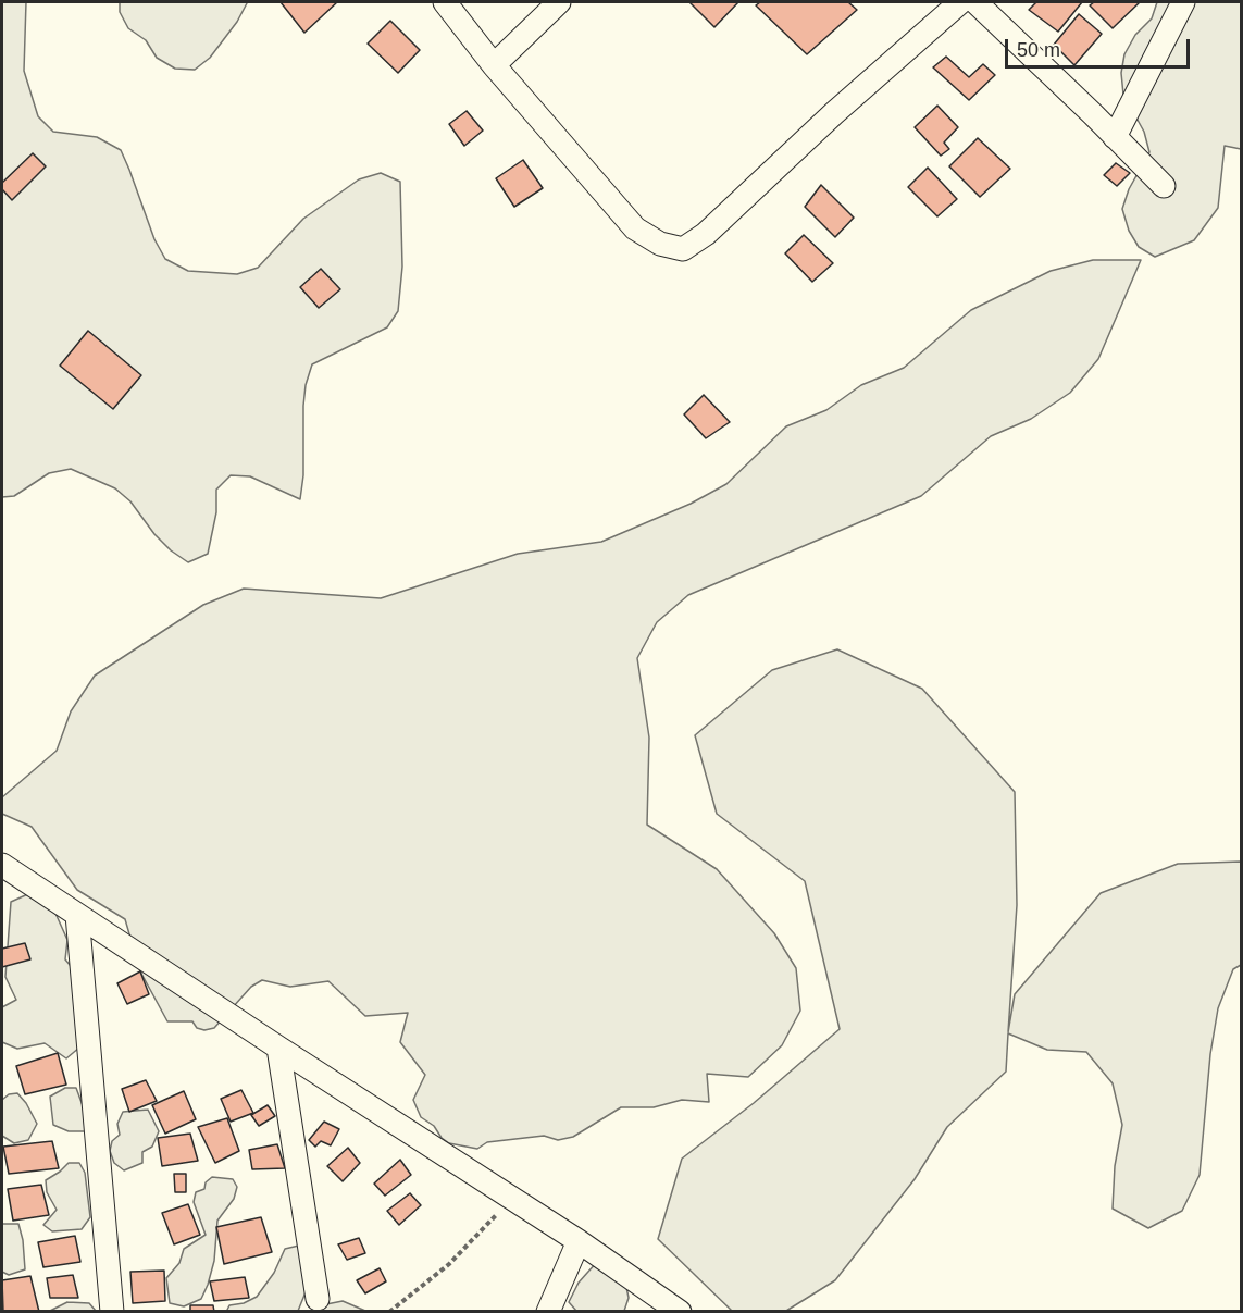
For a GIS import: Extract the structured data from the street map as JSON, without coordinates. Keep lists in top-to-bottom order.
{
  "scale_bar": "50 m"
}
